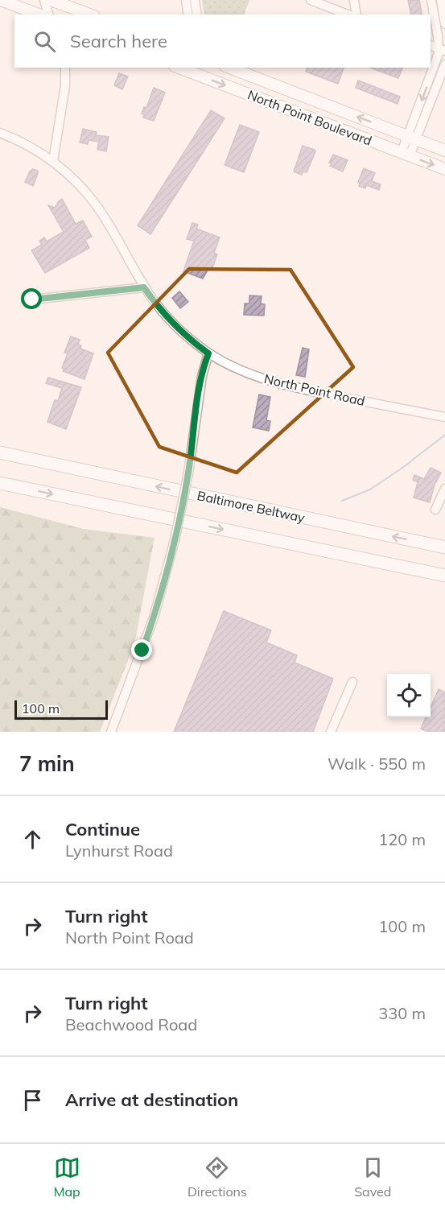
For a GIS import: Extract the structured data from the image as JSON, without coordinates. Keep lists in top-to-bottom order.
{
  "streets": {
    "highway": ["Baltimore Beltway"],
    "main road": ["North Point Boulevard"],
    "street": ["North Point Road"]
  },
  "scale_bar": "100 m",
  "page": {
    "search": "Search here",
    "scale": "100 m",
    "heading": ["7 min", "Walk · 550 m"],
    "list": [
      ["Continue", "Lynhurst Road", "120 m"],
      ["Turn right", "North Point Road", "100 m"],
      ["Turn right", "Beachwood Road", "330 m"],
      "Arrive at destination"
    ],
    "nav": ["Map", "Directions", "Saved"]
  }
}
